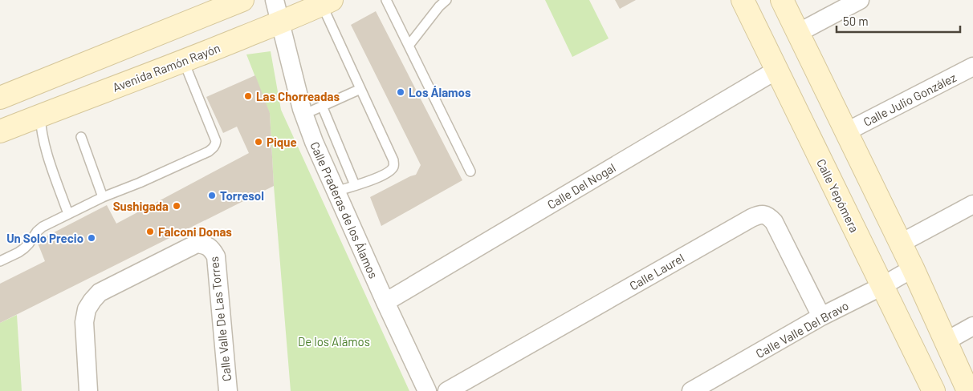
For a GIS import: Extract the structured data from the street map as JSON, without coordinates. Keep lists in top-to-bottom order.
{
  "streets": {
    "main road": ["Avenida Ramón Rayón", "Calle Yepómera"],
    "street": [
      "Calle Julio González",
      "Calle Del Nogal",
      "Calle Praderas de los Álamos",
      "Calle Laurel",
      "Calle Valle De Las Torres",
      "Calle Valle Del Bravo"
    ]
  },
  "crossings": [
    ["Avenida Ramón Rayón", "Calle Praderas de los Álamos"],
    ["Calle Del Nogal", "Calle Yepómera"],
    ["Calle Del Nogal", "Calle Praderas de los Álamos"],
    ["Calle Yepómera", "Calle Valle Del Bravo"],
    ["Calle Laurel", "Calle Valle Del Bravo"]
  ],
  "parks": ["De los Alámos"],
  "places": [
    "Los Álamos",
    "Las Chorreadas",
    "Pique",
    "Torresol",
    "Sushigada",
    "Falconi Donas",
    "Un Solo Precio"
  ],
  "scale_bar": "50 m"
}
